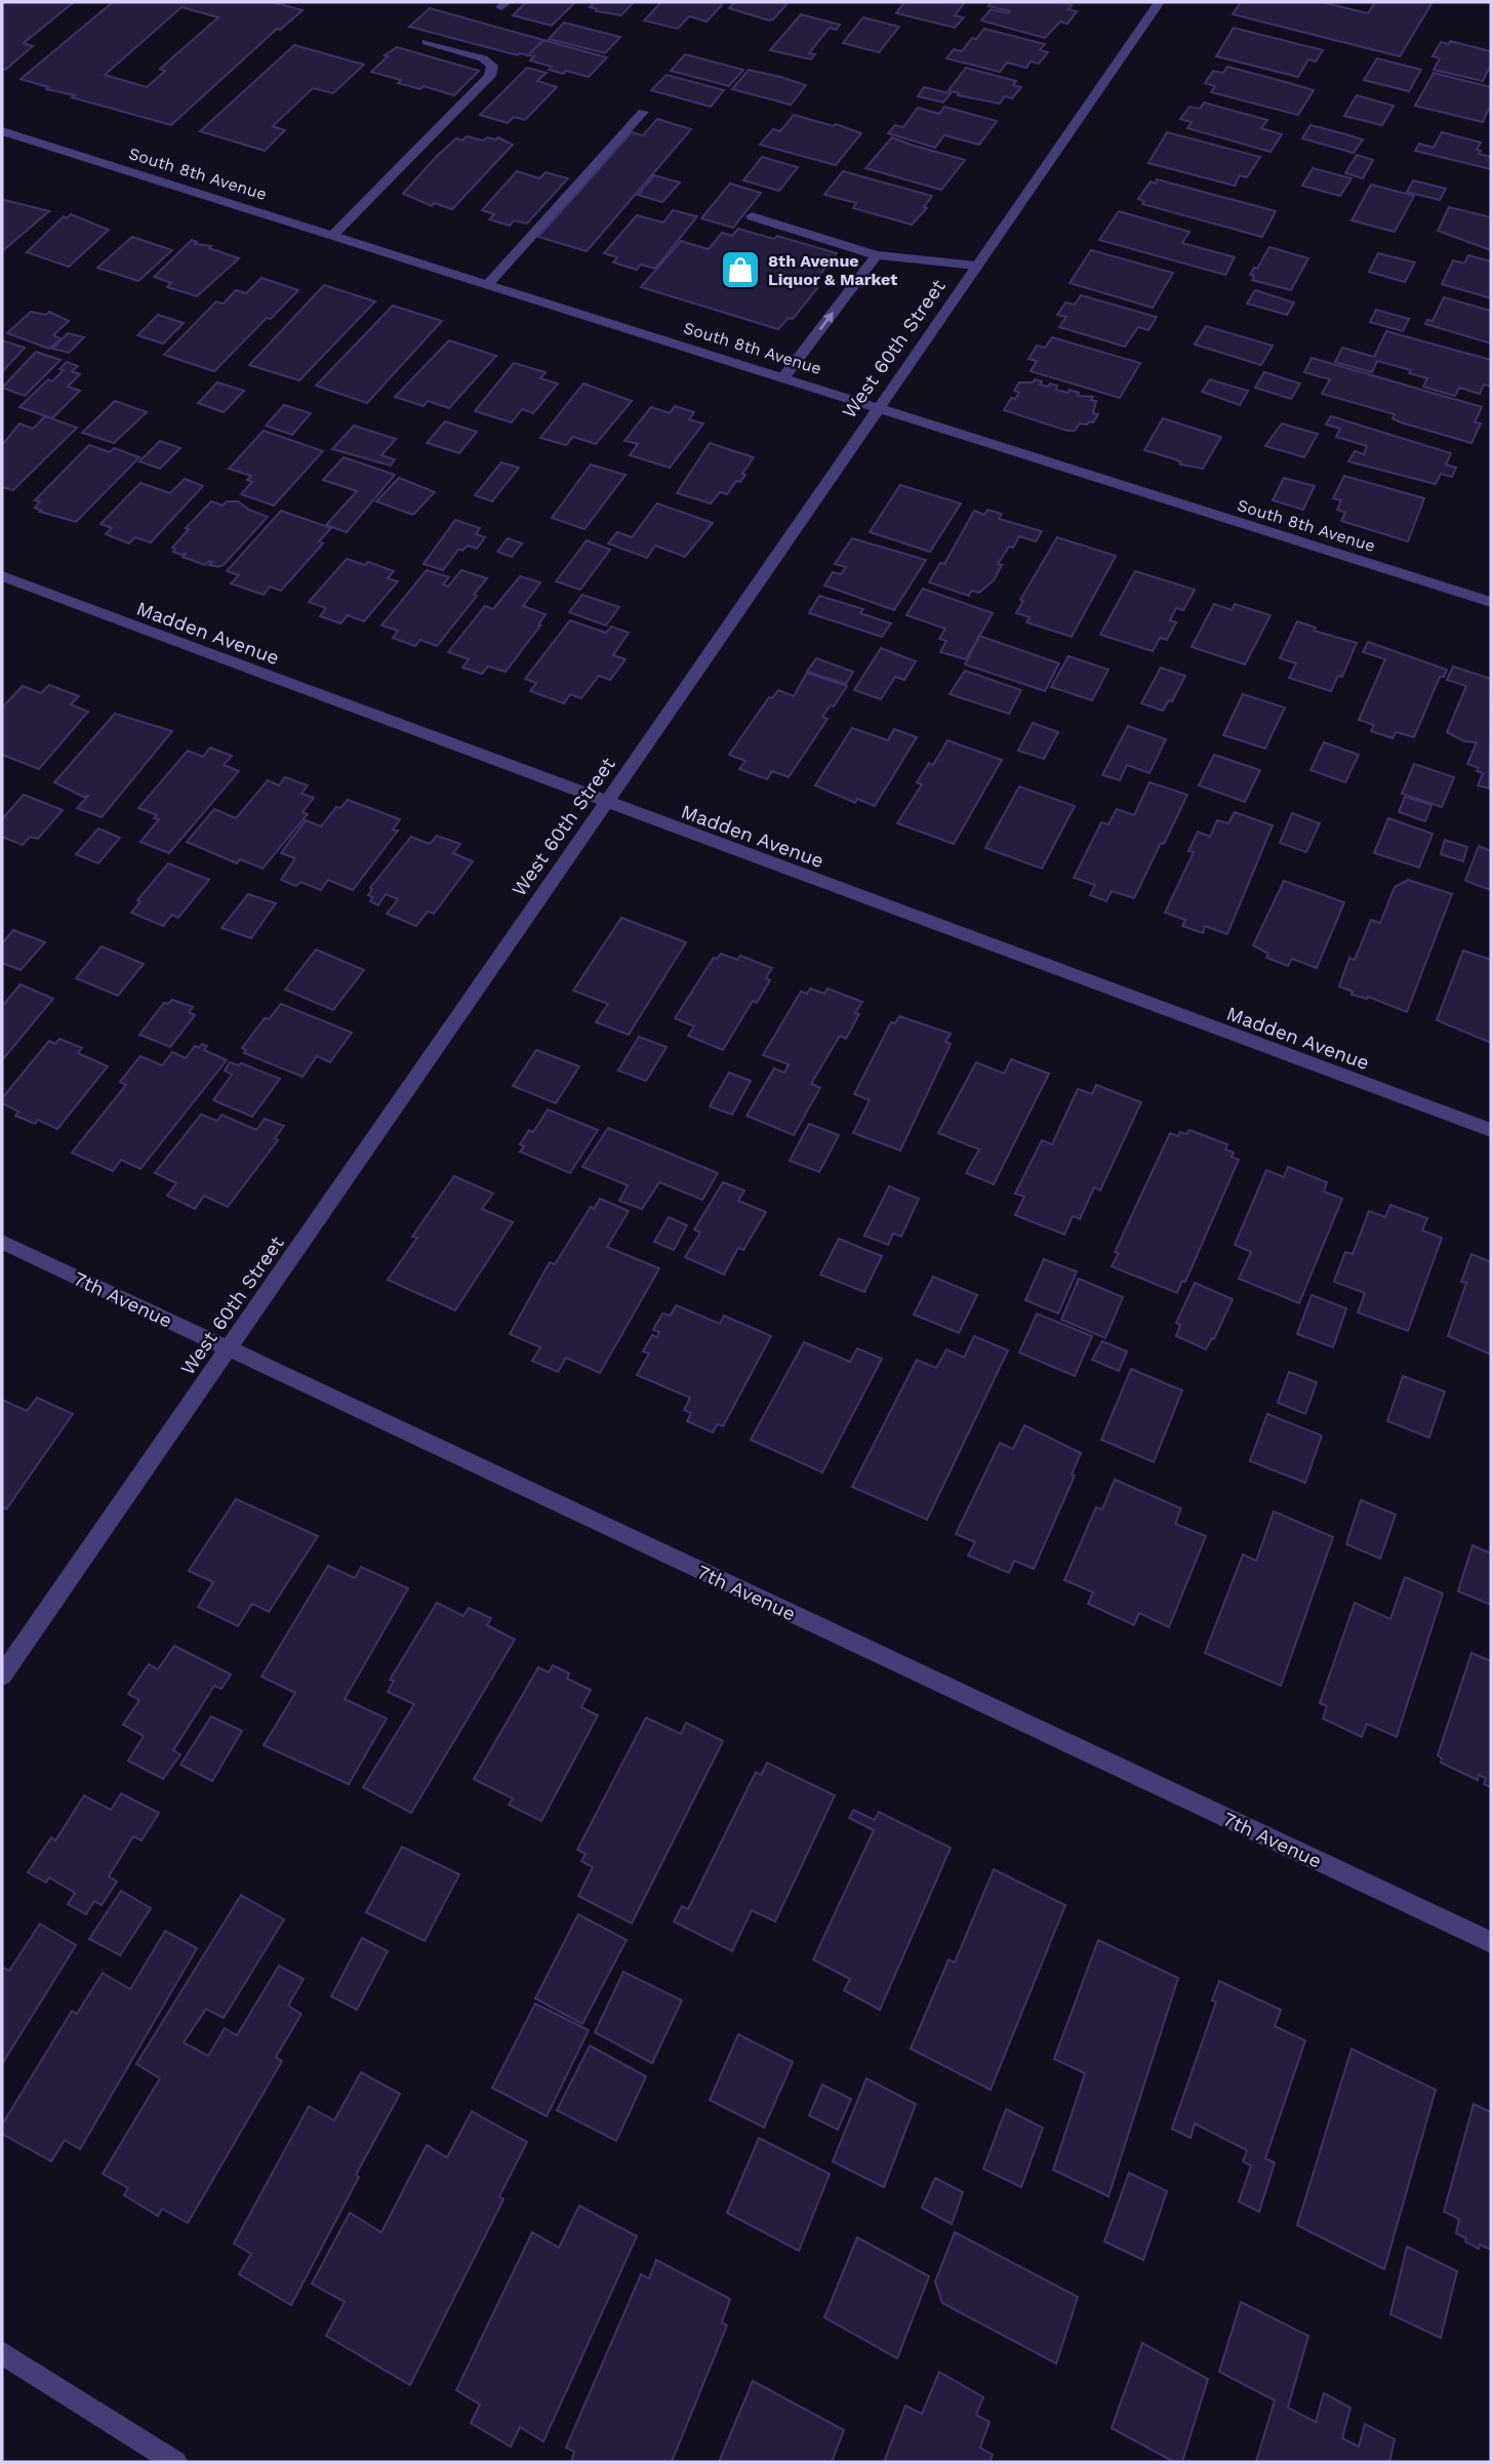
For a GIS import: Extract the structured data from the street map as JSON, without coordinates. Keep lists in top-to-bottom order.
{
  "streets": {
    "street": [
      "South 8th Avenue",
      "West 60th Street",
      "Madden Avenue",
      "7th Avenue"
    ]
  },
  "crossings": [
    ["South 8th Avenue", "West 60th Street"],
    ["West 60th Street", "Madden Avenue"],
    ["West 60th Street", "7th Avenue"]
  ],
  "places": {
    "shop": ["8th Avenue Liquor & Market"]
  }
}
